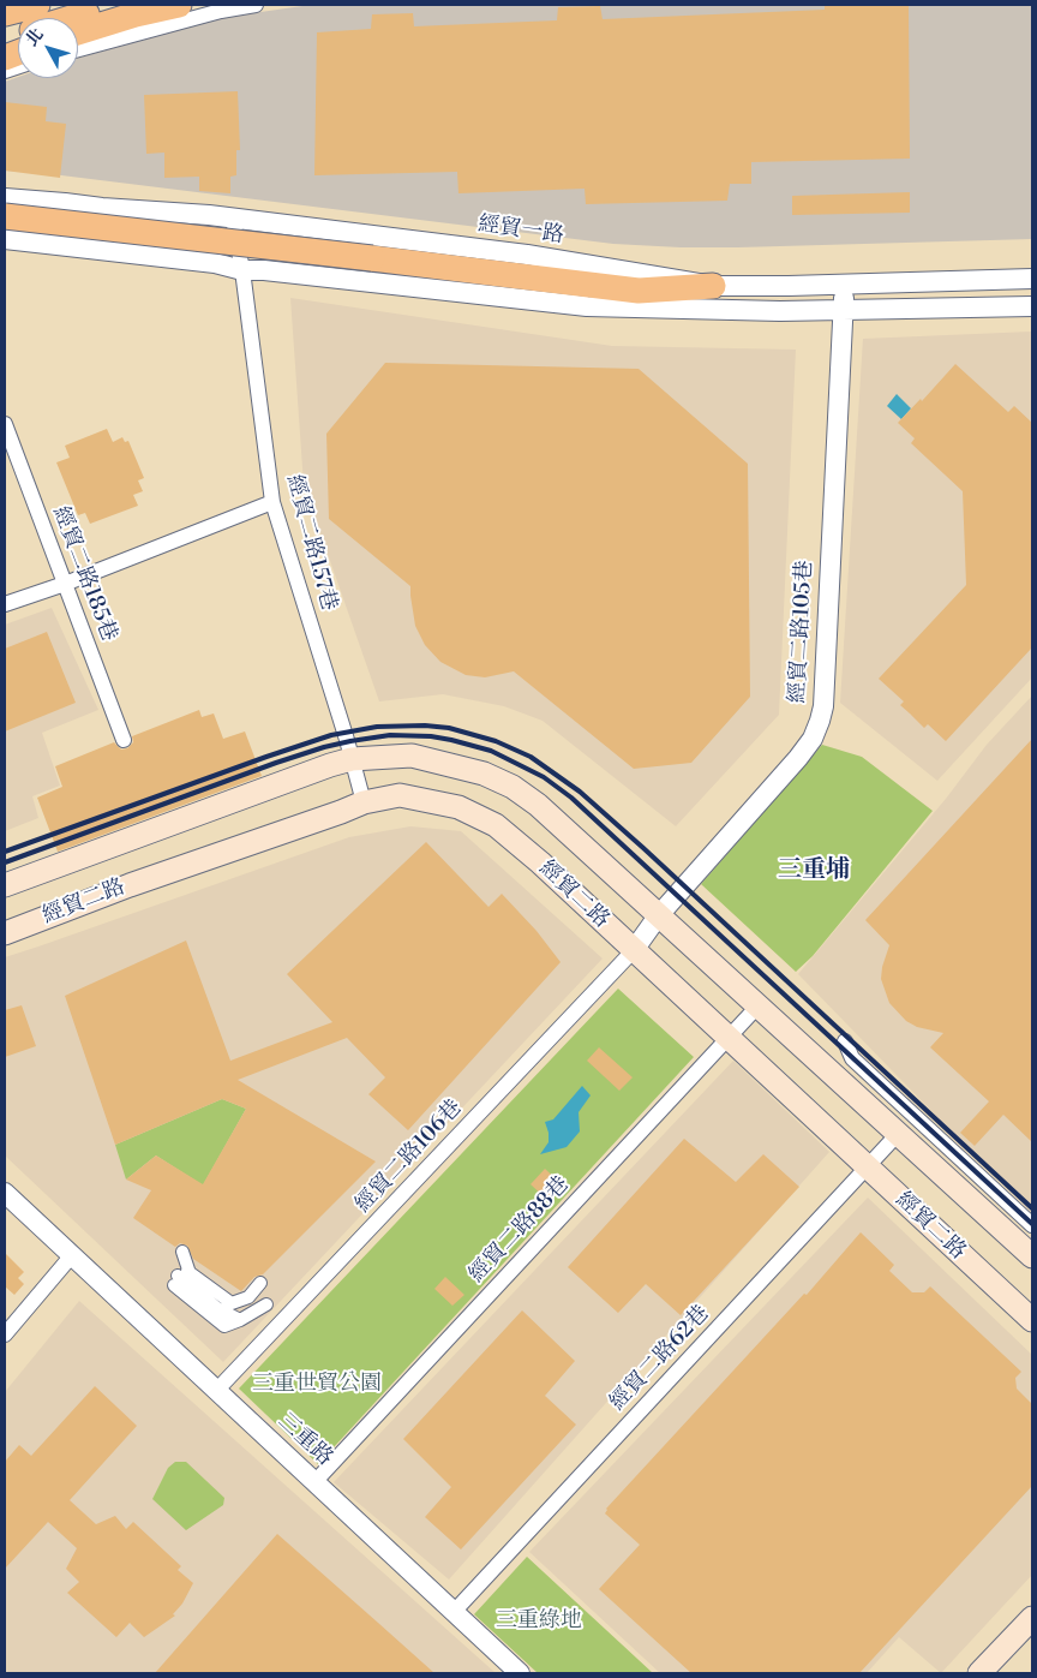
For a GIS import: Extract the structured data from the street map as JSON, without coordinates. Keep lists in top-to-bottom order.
{
  "streets": {
    "main road": ["經貿二路"],
    "street": [
      "經貿一路",
      "經貿二路157巷",
      "經貿二路185巷",
      "經貿二路105巷",
      "經貿二路106巷",
      "經貿二路88巷",
      "經貿二路62巷",
      "三重路"
    ]
  },
  "crossings": [
    ["經貿一路", "經貿二路157巷"],
    ["經貿一路", "經貿二路105巷"],
    ["經貿二路157巷", "經貿二路"],
    ["經貿二路105巷", "經貿二路"],
    ["經貿二路105巷", "經貿二路106巷"],
    ["經貿二路", "經貿二路106巷"],
    ["經貿二路", "經貿二路88巷"],
    ["經貿二路", "經貿二路62巷"],
    ["經貿二路106巷", "三重路"],
    ["經貿二路88巷", "三重路"],
    ["經貿二路62巷", "三重路"]
  ],
  "districts": ["三重埔"],
  "parks": ["三重世貿公園", "三重綠地"],
  "north": "top left"
}
